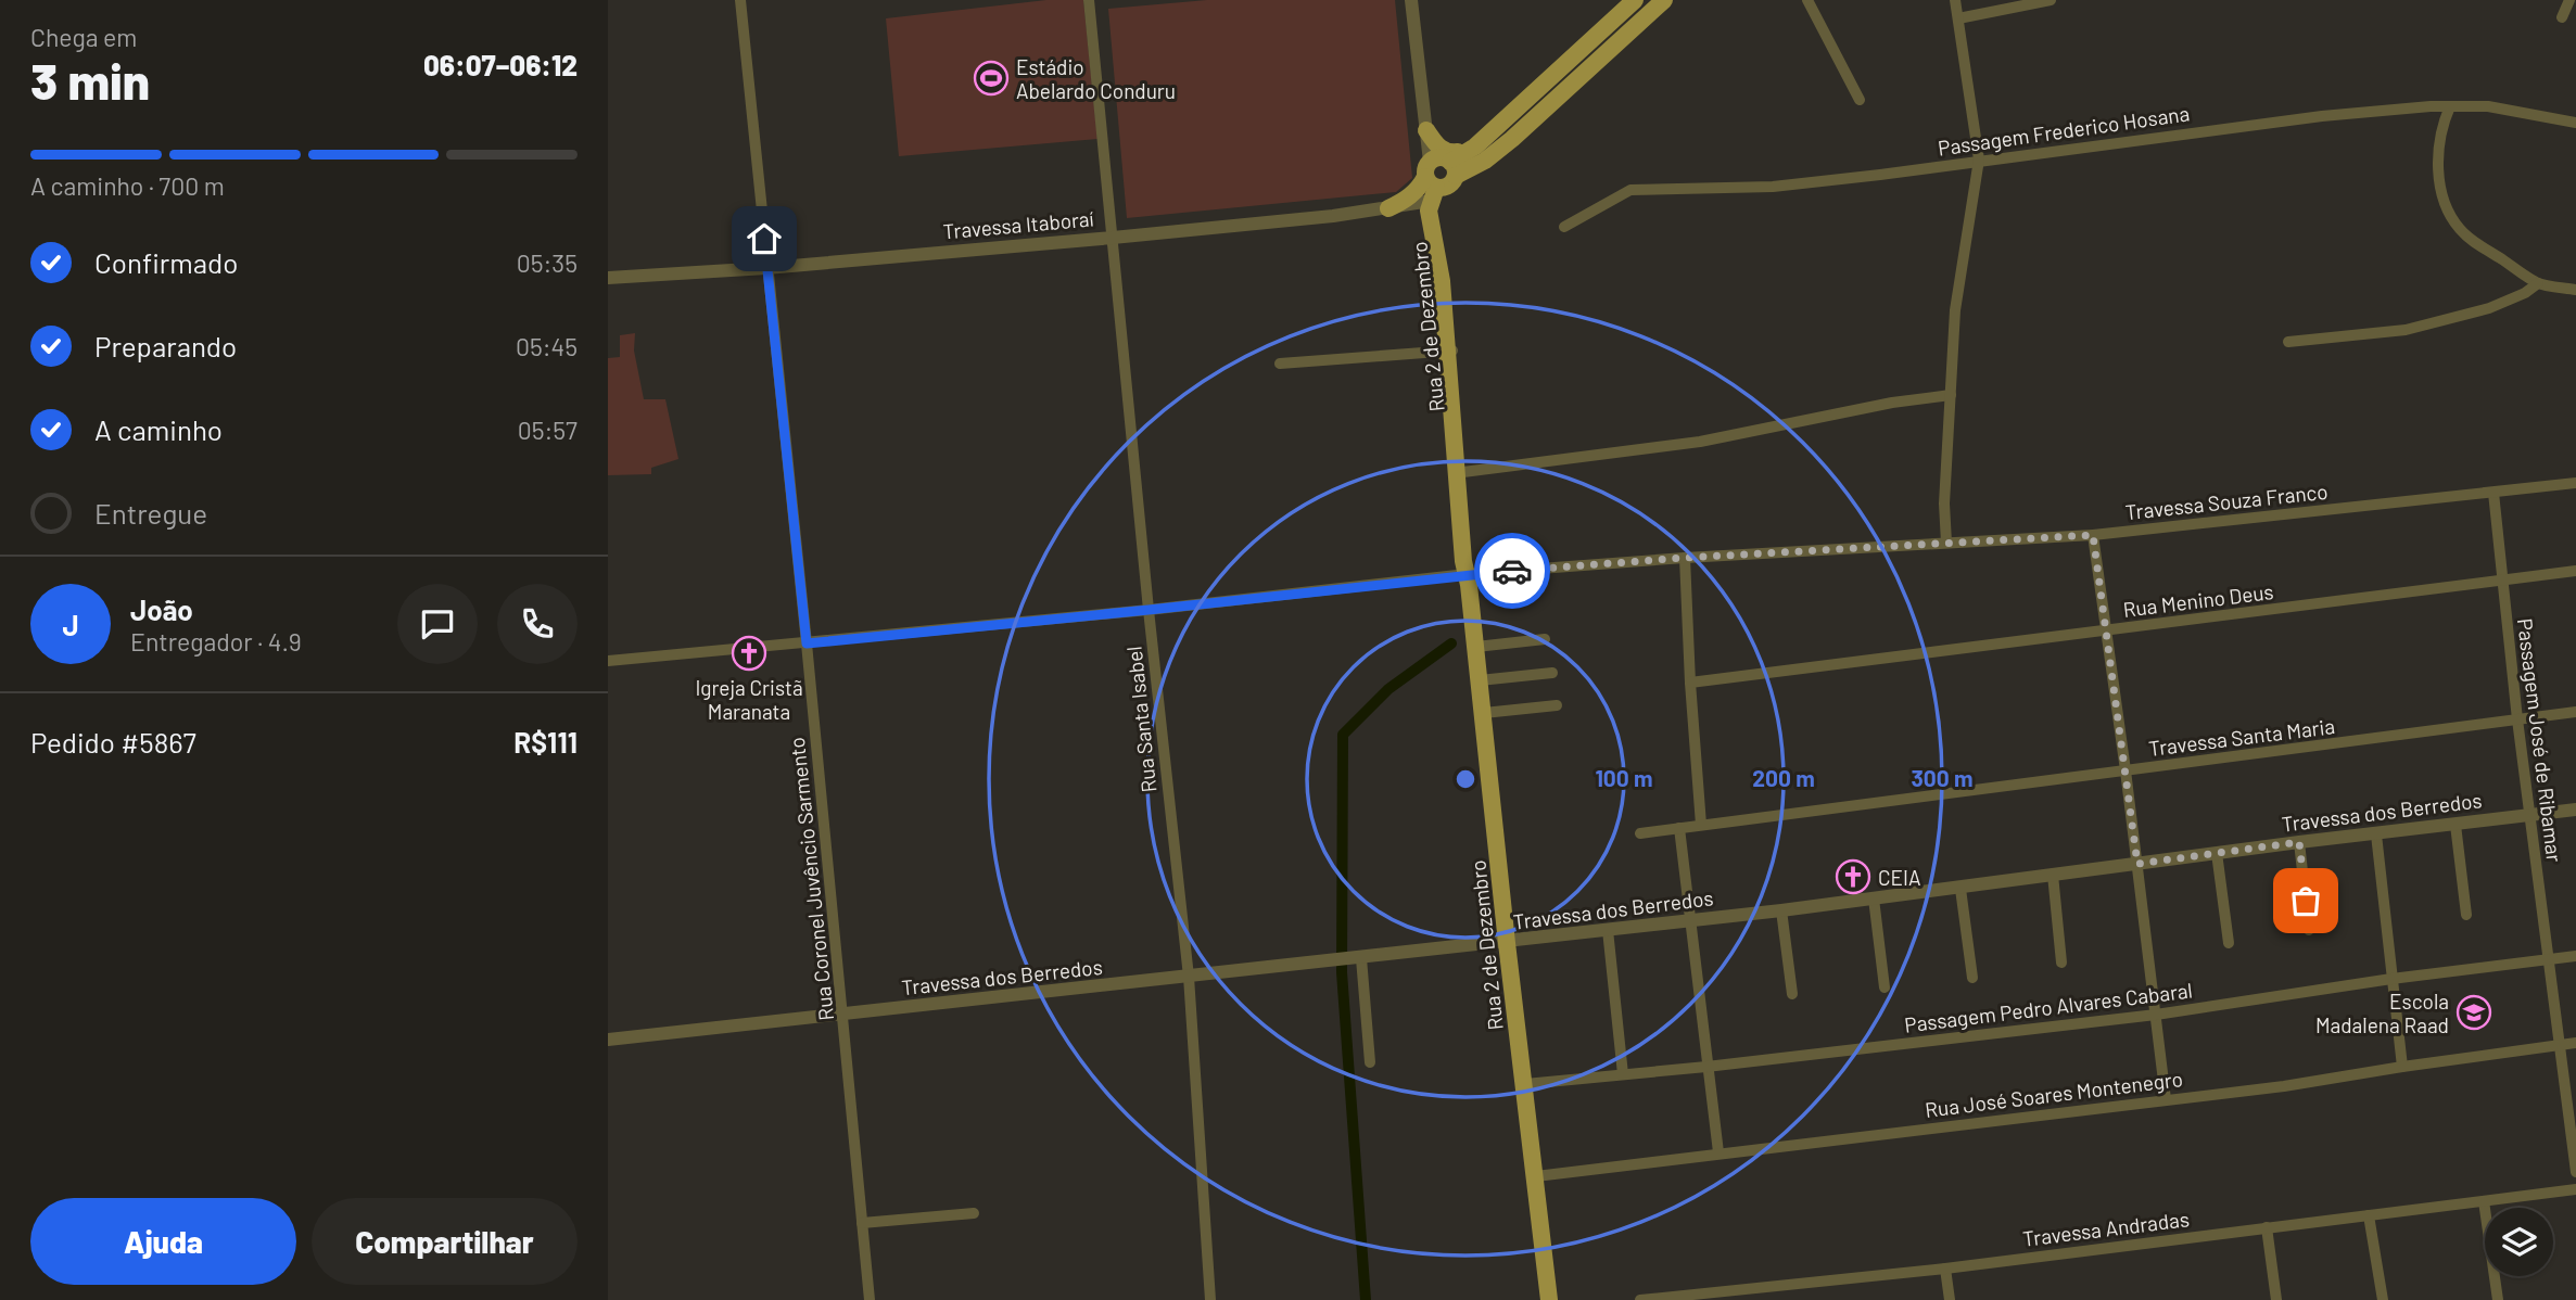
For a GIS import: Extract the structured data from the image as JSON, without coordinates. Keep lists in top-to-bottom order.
{
  "streets": {
    "main road": ["Rua 2 de Dezembro"],
    "street": [
      "Passagem Frederico Hosana",
      "Travessa Itaboraí",
      "Travessa Souza Franco",
      "Rua Menino Deus",
      "Rua Santa Isabel",
      "Travessa Santa Maria",
      "Passagem José de Ribamar",
      "Travessa dos Berredos",
      "Rua Coronel Juvêncio Sarmento",
      "Passagem Pedro Alvares Cabaral",
      "Rua José Soares Montenegro",
      "Travessa Andradas"
    ]
  },
  "crossings": [
    ["Travessa Itaboraí", "Rua 2 de Dezembro"],
    ["Travessa Itaboraí", "Rua Santa Isabel"],
    ["Travessa Itaboraí", "Rua Coronel Juvêncio Sarmento"],
    ["Rua 2 de Dezembro", "Travessa Souza Franco"],
    ["Rua 2 de Dezembro", "Travessa dos Berredos"],
    ["Rua 2 de Dezembro", "Passagem Pedro Alvares Cabaral"],
    ["Rua 2 de Dezembro", "Rua José Soares Montenegro"],
    ["Travessa Souza Franco", "Rua Santa Isabel"],
    ["Travessa Souza Franco", "Passagem José de Ribamar"],
    ["Travessa Souza Franco", "Rua Coronel Juvêncio Sarmento"],
    ["Rua Menino Deus", "Passagem José de Ribamar"],
    ["Rua Santa Isabel", "Travessa dos Berredos"],
    ["Travessa Santa Maria", "Passagem José de Ribamar"],
    ["Passagem José de Ribamar", "Travessa dos Berredos"],
    ["Passagem José de Ribamar", "Passagem Pedro Alvares Cabaral"],
    ["Passagem José de Ribamar", "Rua José Soares Montenegro"],
    ["Travessa dos Berredos", "Rua Coronel Juvêncio Sarmento"]
  ],
  "places": {
    "sports": ["Estádio Abelardo Conduru"],
    "church": ["Igreja Cristã Maranata", "CEIA"],
    "school or university": ["Escola Madalena Raad"]
  },
  "page": {
    "heading": ["3 min", "Chega em", "06:07–06:12"],
    "panel": [
      "João",
      "Entregador · 4.9",
      "Pedido #5867",
      "R$111"
    ],
    "bar": "A caminho · 700 m",
    "list": [
      ["Confirmado", "05:35"],
      ["Preparando", "05:45"],
      ["A caminho", "05:57"],
      "Entregue"
    ],
    "round": "J",
    "buttons": ["Ajuda", "Compartilhar"]
  },
  "rings": ["100 m", "200 m", "300 m"]
}
